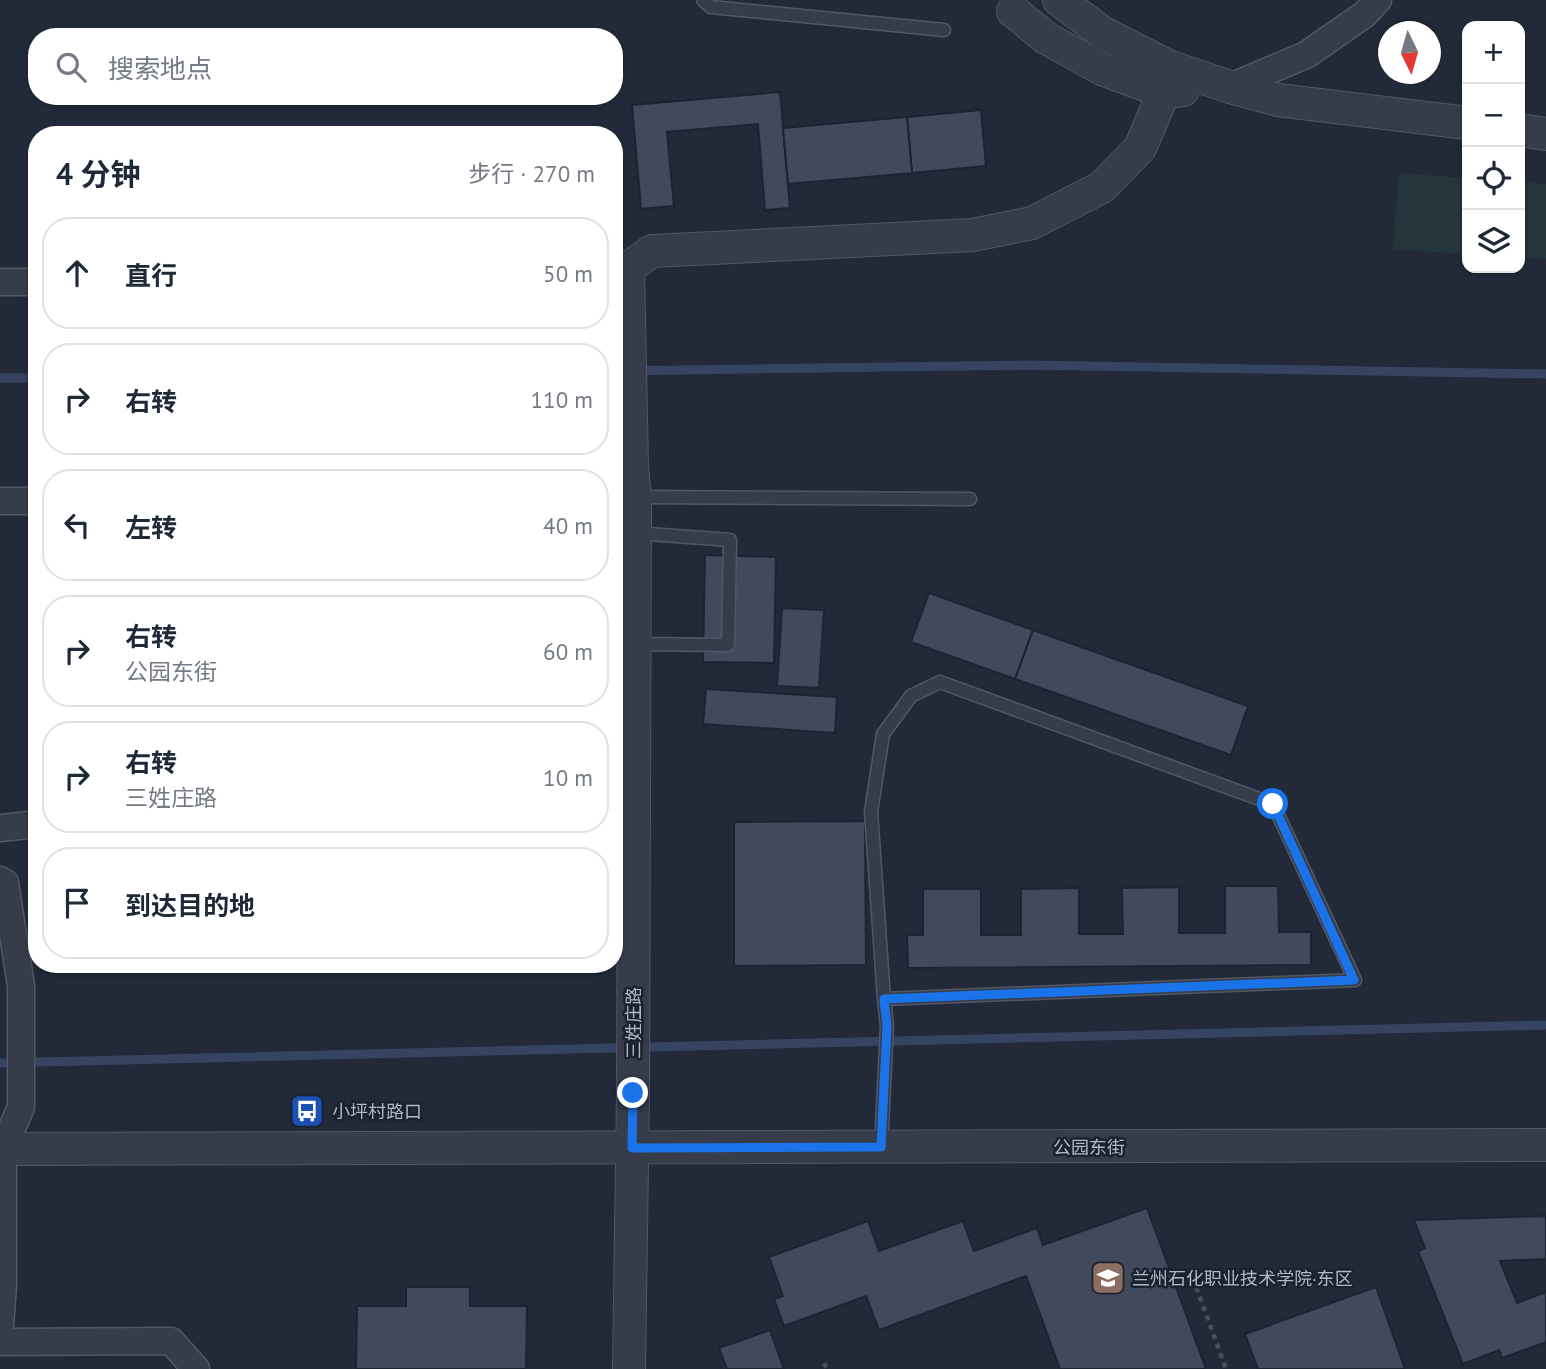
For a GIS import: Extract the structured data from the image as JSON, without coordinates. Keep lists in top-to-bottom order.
{
  "streets": {
    "street": ["三姓庄路", "公园东街"]
  },
  "crossings": [
    ["三姓庄路", "公园东街"]
  ],
  "places": {
    "bus stop": ["小坪村路口"],
    "school or university": ["兰州石化职业技术学院·东区"]
  },
  "north": "bottom",
  "page": {
    "map_buttons": ["+", "−"],
    "search": "搜索地点",
    "heading": ["4 分钟", "步行 · 270 m"],
    "list": [
      ["直行", "50 m"],
      ["右转", "110 m"],
      ["左转", "40 m"],
      ["右转", "公园东街", "60 m"],
      ["右转", "三姓庄路", "10 m"],
      "到达目的地"
    ]
  }
}
